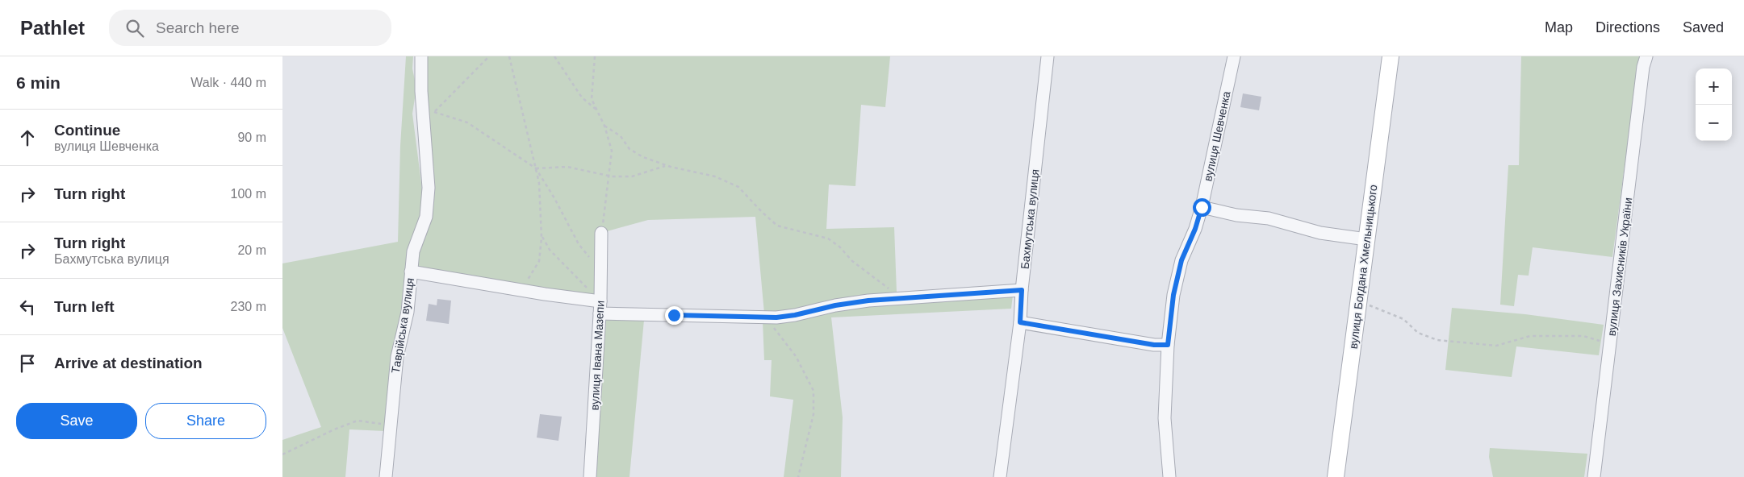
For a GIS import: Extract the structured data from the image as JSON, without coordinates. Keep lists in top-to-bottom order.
{
  "streets": {
    "street": [
      "вулиця Шевченка",
      "Бахмутська вулиця",
      "вулиця Богдана Хмельницького",
      "вулиця Захисників України",
      "Таврійська вулиця",
      "вулиця Івана Мазепи"
    ]
  },
  "page": {
    "header": "Pathlet",
    "search": "Search here",
    "nav": ["Map", "Directions", "Saved"],
    "heading": ["6 min", "Walk · 440 m"],
    "map_buttons": ["+", "−"],
    "list": [
      ["Continue", "вулиця Шевченка", "90 m"],
      ["Turn right", "100 m"],
      ["Turn right", "Бахмутська вулиця", "20 m"],
      ["Turn left", "230 m"],
      "Arrive at destination"
    ],
    "buttons": ["Save", "Share"]
  }
}
